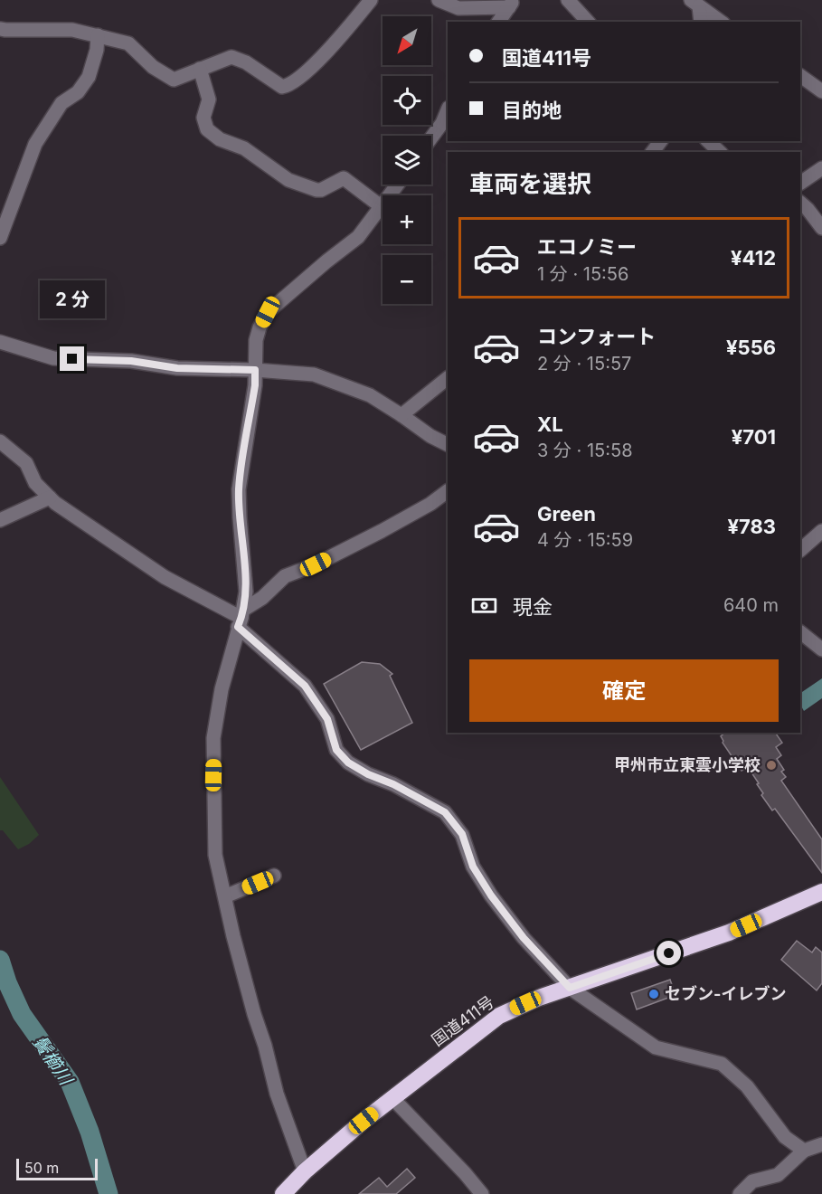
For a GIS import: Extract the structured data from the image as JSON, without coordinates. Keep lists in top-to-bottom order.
{
  "streets": {
    "highway": ["国道411号"]
  },
  "water": ["鬢櫛川"],
  "places": ["甲州市立東雲小学校", "セブン-イレブン"],
  "scale_bar": "50 m",
  "north": "bottom left",
  "page": {
    "map_buttons": ["+", "−"],
    "banner": ["国道411号", "目的地"],
    "heading": "車両を選択",
    "list": [
      {
        "name": "エコノミー",
        "note": "1 分 · 15:56",
        "value": "¥412"
      },
      {
        "name": "コンフォート",
        "note": "2 分 · 15:57",
        "value": "¥556"
      },
      {
        "name": "XL",
        "note": "3 分 · 15:58",
        "value": "¥701"
      },
      {
        "name": "Green",
        "note": "4 分 · 15:59",
        "value": "¥783"
      }
    ],
    "bubble": "2 分",
    "pay": ["現金", "640 m"],
    "buttons": "確定",
    "scale": "50 m"
  }
}
